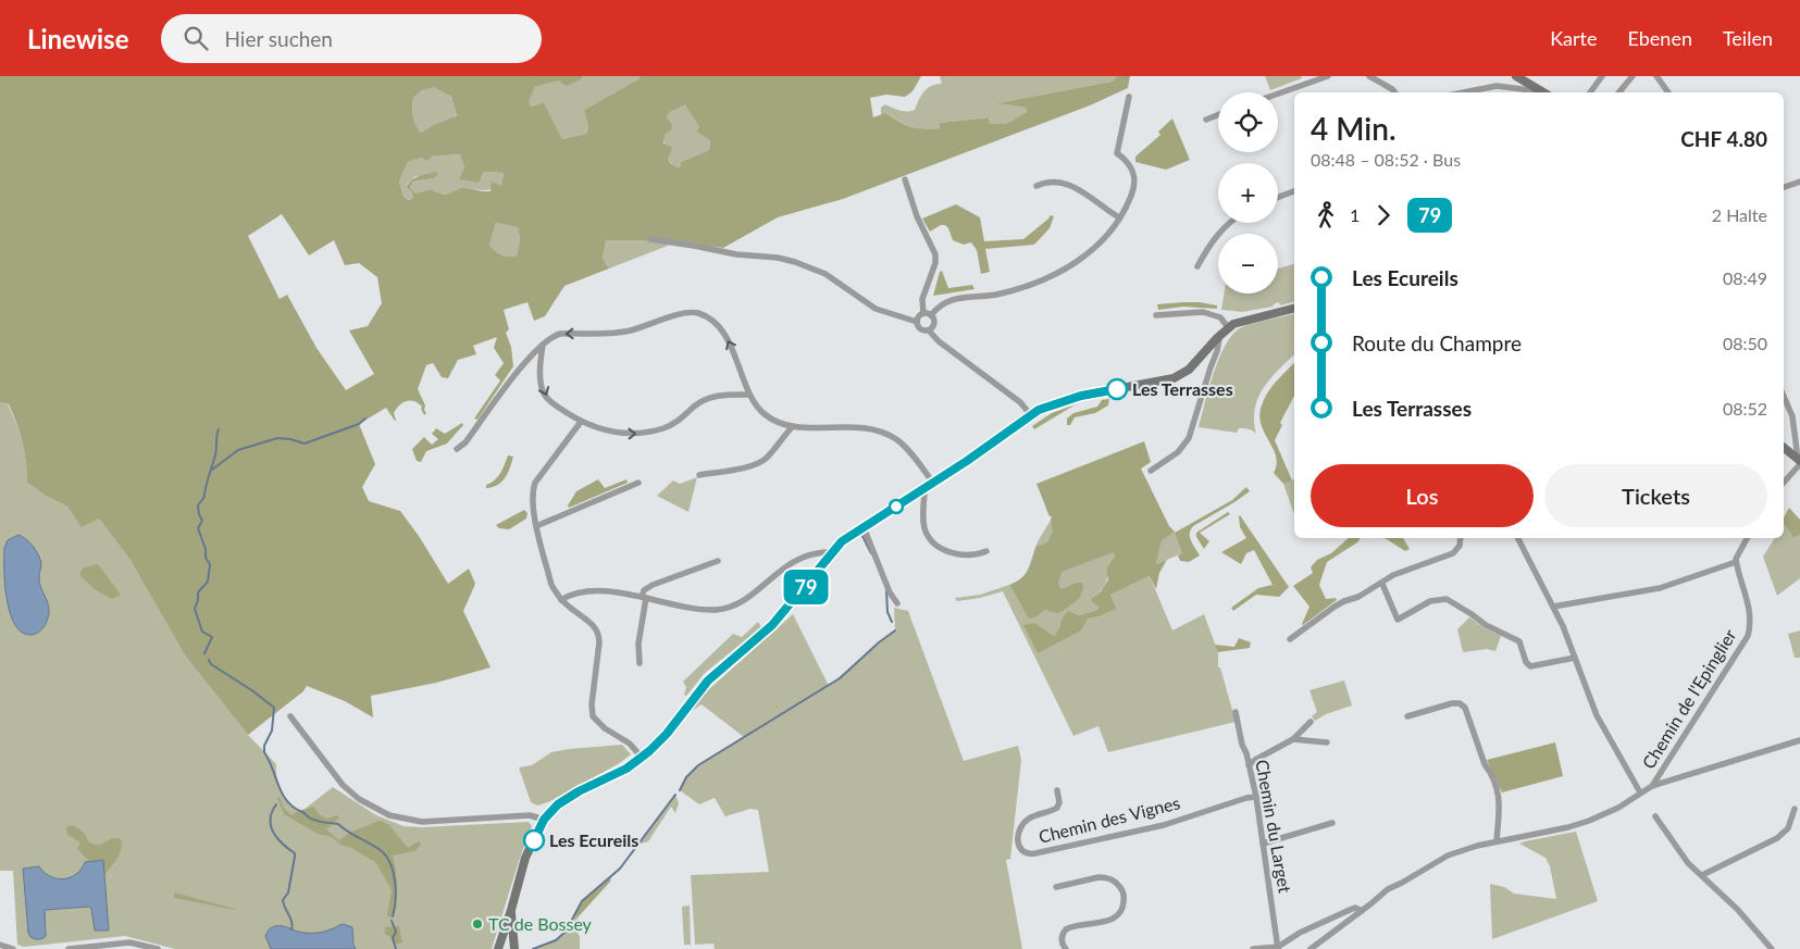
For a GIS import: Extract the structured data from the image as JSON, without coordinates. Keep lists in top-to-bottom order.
{
  "streets": {
    "street": ["Chemin de l'Epinglier", "Chemin des Vignes", "Chemin du Larget"]
  },
  "crossings": [
    ["Chemin des Vignes", "Chemin du Larget"]
  ],
  "places": ["Les Terrasses", "Les Ecureils", "TC de Bossey"],
  "lines": ["bus line 79"],
  "page": {
    "header": "Linewise",
    "search": "Hier suchen",
    "nav": ["Karte", "Ebenen", "Teilen"],
    "on_map": "79",
    "map_buttons": ["+", "−"],
    "heading": ["4 Min.", "08:48 – 08:52 · Bus", "CHF 4.80"],
    "legs": ["1", "79", "2 Halte"],
    "list": [
      {
        "name": "Les Ecureils",
        "value": "08:49"
      },
      {
        "name": "Route du Champre",
        "value": "08:50"
      },
      {
        "name": "Les Terrasses",
        "value": "08:52"
      }
    ],
    "buttons": ["Los", "Tickets"]
  }
}
